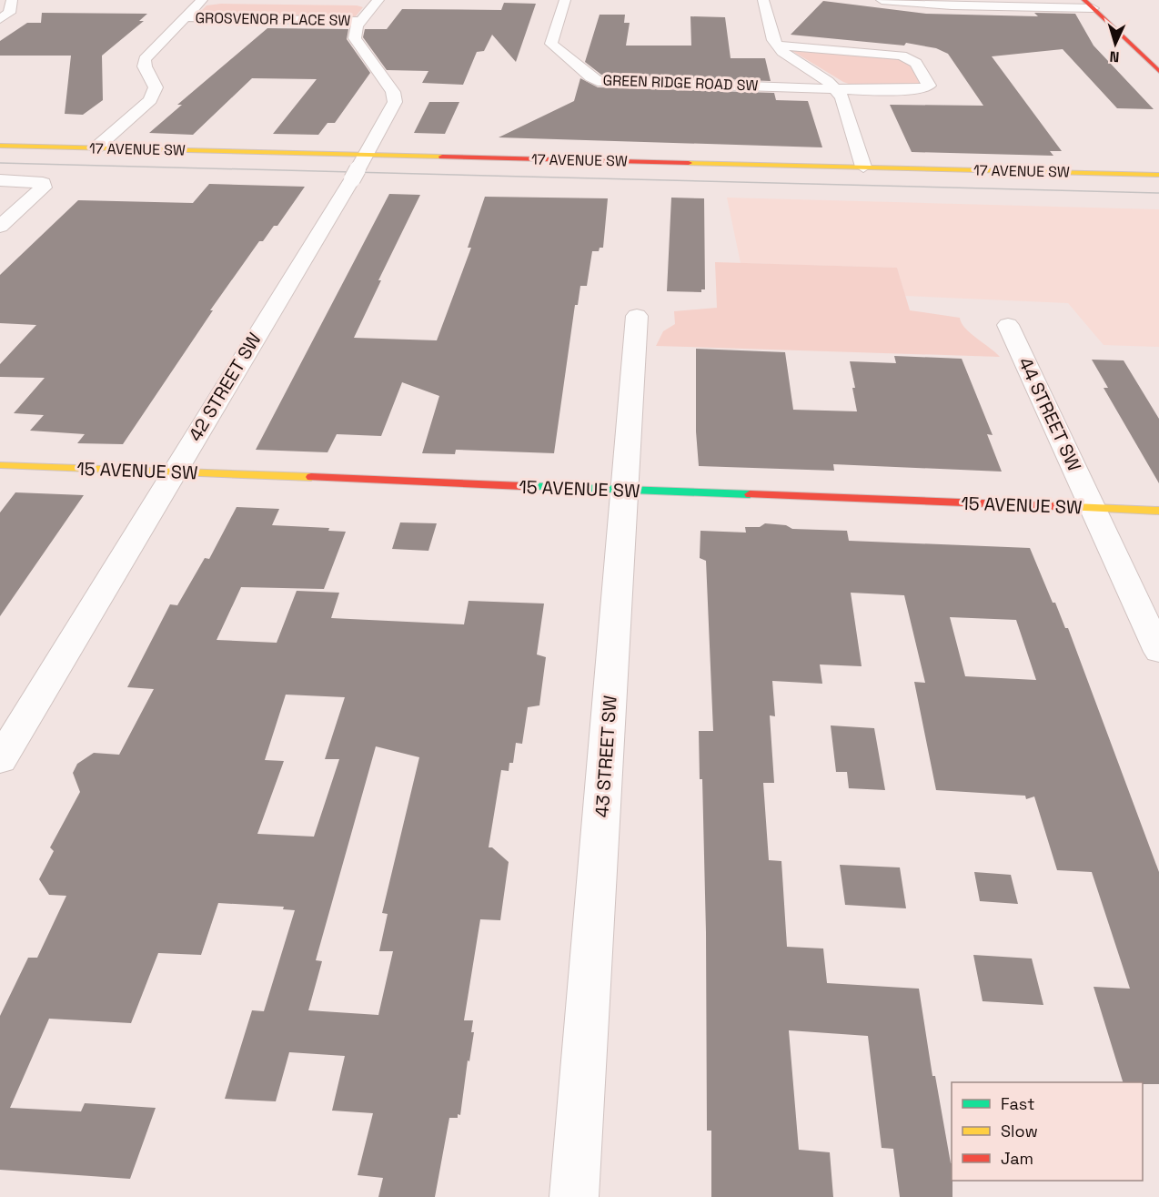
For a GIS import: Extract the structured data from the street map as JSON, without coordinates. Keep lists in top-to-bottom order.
{
  "streets": {
    "main road": ["17 AVENUE SW", "15 AVENUE SW"],
    "street": [
      "GROSVENOR PLACE SW",
      "GREEN RIDGE ROAD SW",
      "42 STREET SW",
      "44 STREET SW",
      "43 STREET SW"
    ]
  },
  "crossings": [
    ["GROSVENOR PLACE SW", "42 STREET SW"],
    ["17 AVENUE SW", "42 STREET SW"],
    ["42 STREET SW", "15 AVENUE SW"],
    ["44 STREET SW", "15 AVENUE SW"],
    ["15 AVENUE SW", "43 STREET SW"]
  ],
  "legend": ["Fast", "Slow", "Jam"],
  "north": "bottom"
}
